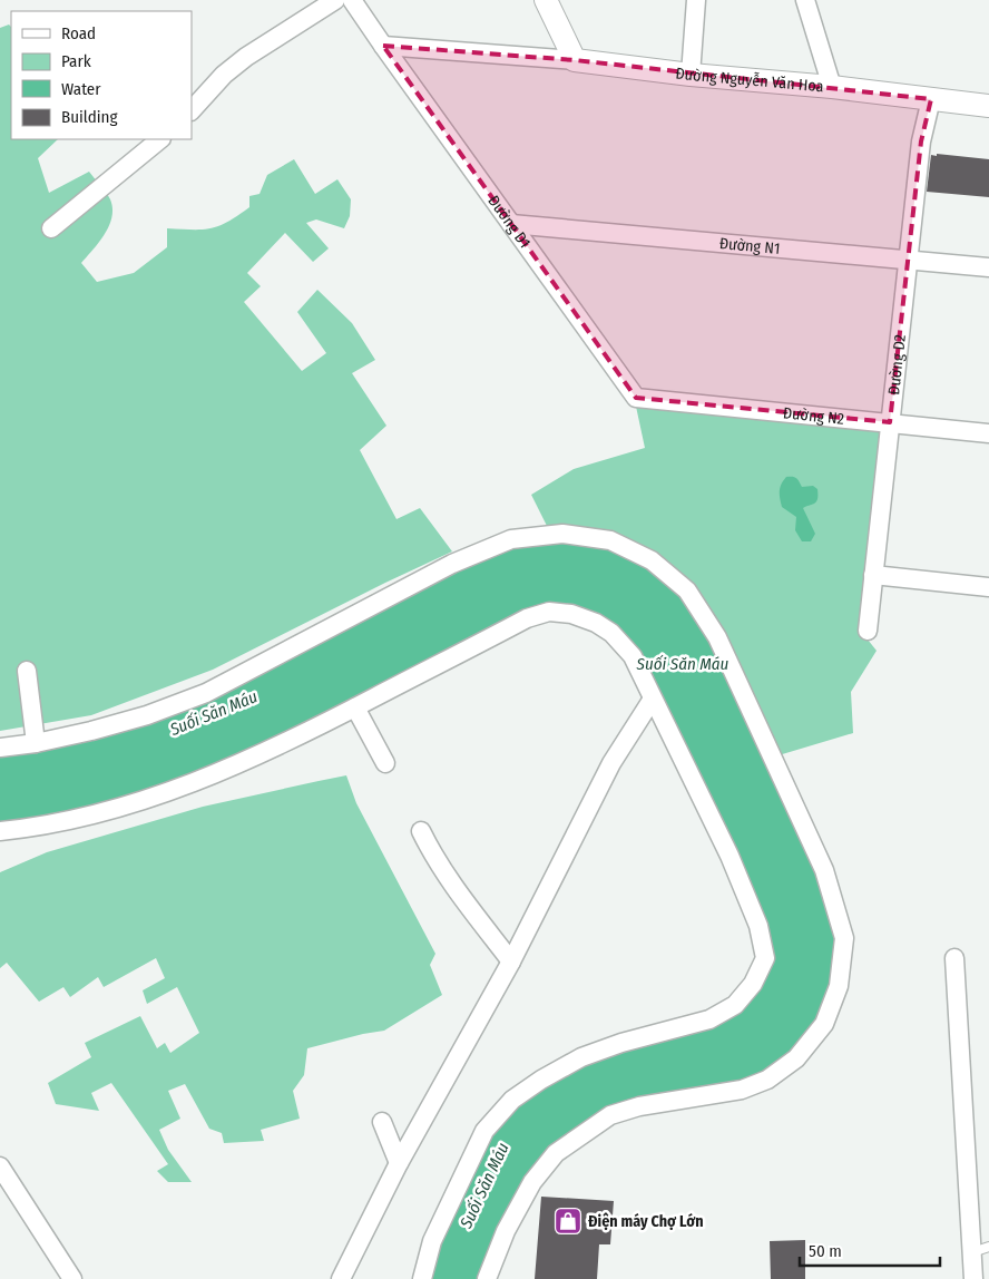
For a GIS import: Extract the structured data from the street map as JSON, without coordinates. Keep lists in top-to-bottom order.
{
  "streets": {
    "street": [
      "Đường Nguyễn Văn Hoa",
      "Đường D1",
      "Đường N1",
      "Đường D2",
      "Đường N2"
    ]
  },
  "crossings": [
    ["Đường Nguyễn Văn Hoa", "Đường D2"],
    ["Đường D1", "Đường N1"],
    ["Đường D1", "Đường N2"],
    ["Đường N1", "Đường D2"],
    ["Đường D2", "Đường N2"]
  ],
  "water": ["Suối Săn Máu"],
  "places": {
    "shop": ["Điện máy Chợ Lớn"]
  },
  "legend": [
    "Road",
    "Park",
    "Water",
    "Building"
  ],
  "scale_bar": "50 m"
}
